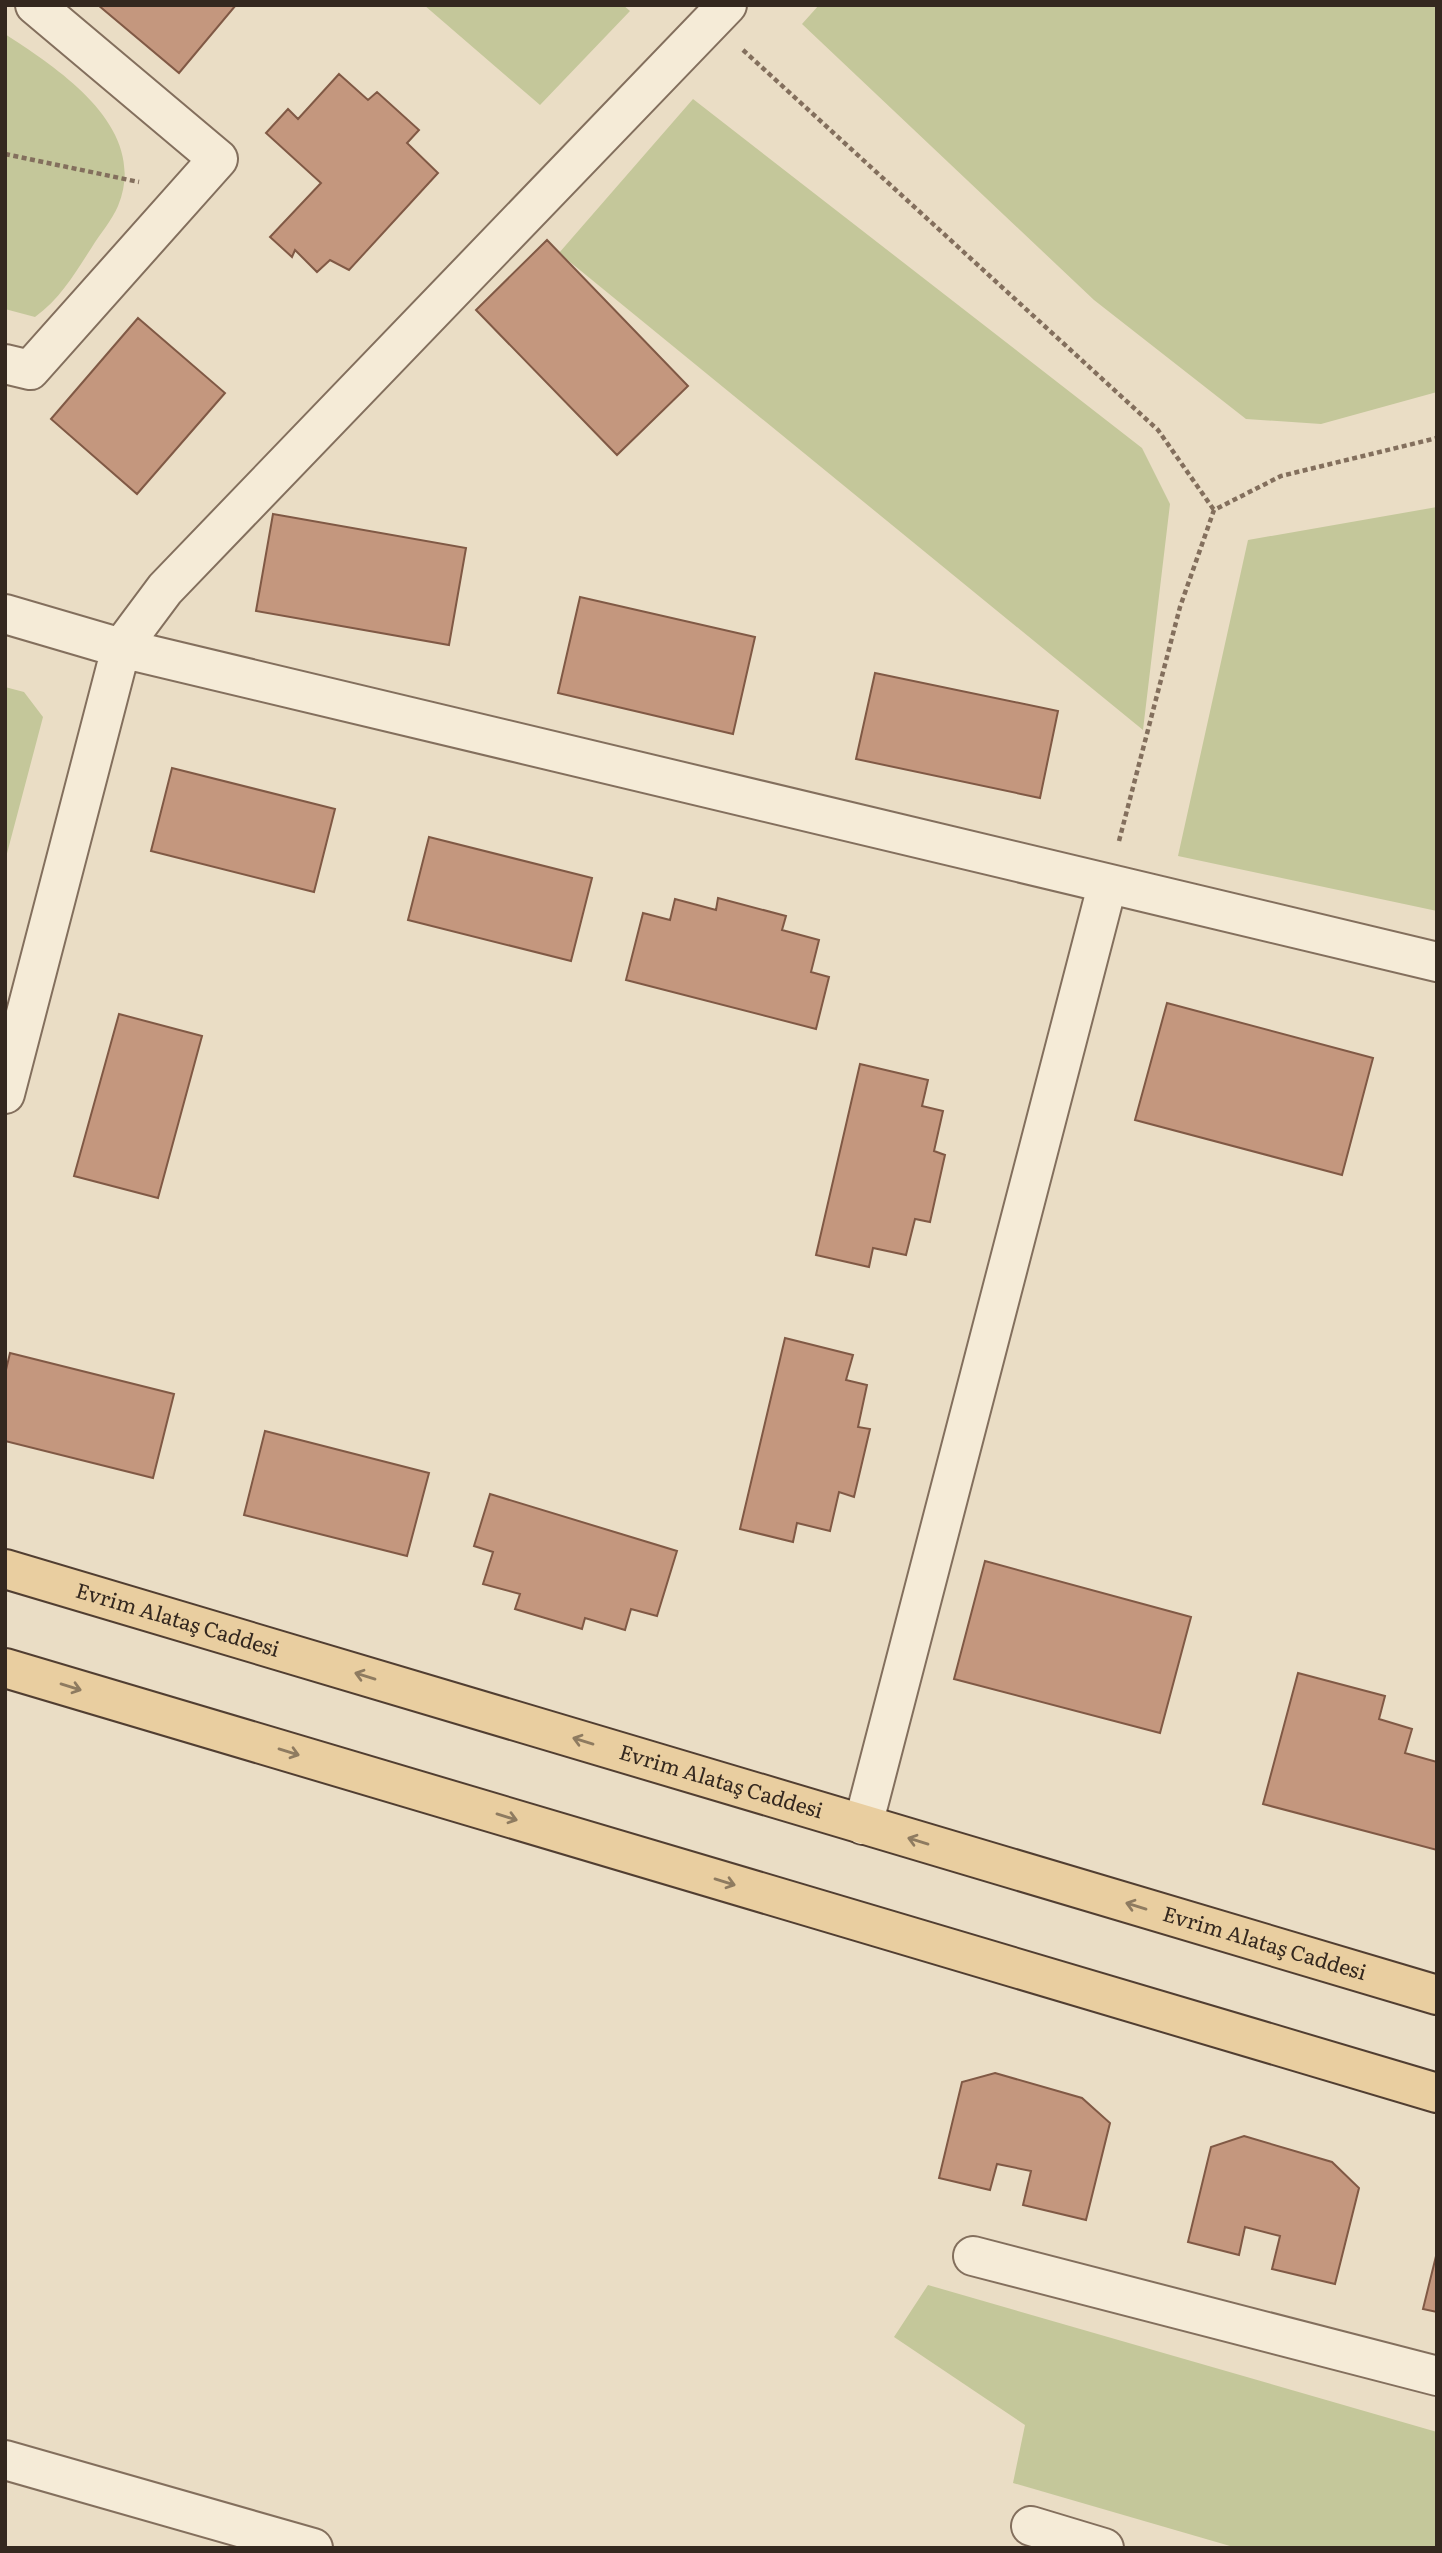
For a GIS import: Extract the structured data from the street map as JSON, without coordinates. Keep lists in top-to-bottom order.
{
  "streets": {
    "main road": ["Evrim Alataş Caddesi"]
  }
}
